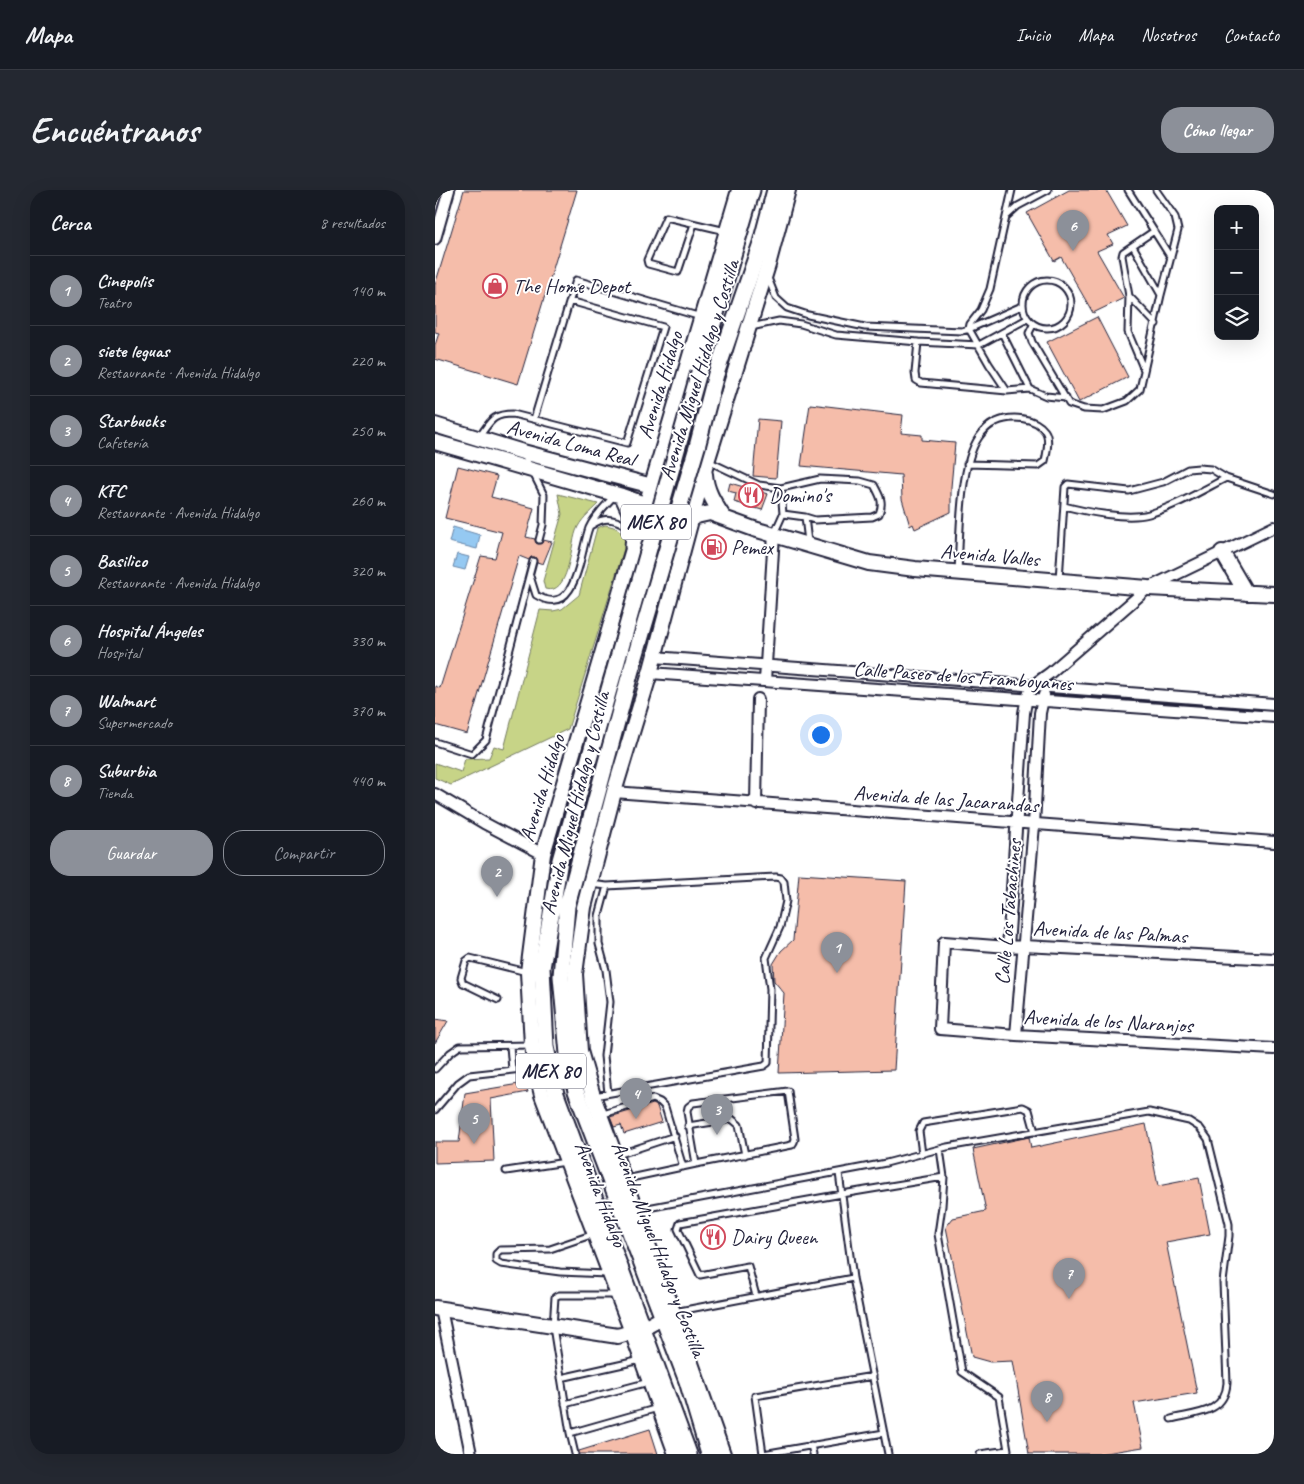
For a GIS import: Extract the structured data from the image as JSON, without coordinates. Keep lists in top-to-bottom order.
{
  "streets": {
    "main road": ["Avenida Miguel Hidalgo y Costilla", "MEX 80"],
    "street": [
      "Avenida Hidalgo",
      "Avenida Loma Real",
      "Avenida Valles",
      "Calle Paseo de los Framboyanes",
      "Avenida de las Jacarandas",
      "Calle Los Tabachines",
      "Avenida de las Palmas",
      "Avenida de los Naranjos"
    ]
  },
  "crossings": [
    ["Avenida Miguel Hidalgo y Costilla", "Avenida Hidalgo"],
    ["Avenida Hidalgo", "Avenida Loma Real"],
    ["Avenida Hidalgo", "Avenida Valles"],
    ["Avenida Hidalgo", "Calle Paseo de los Framboyanes"],
    ["Avenida Hidalgo", "Avenida de las Jacarandas"],
    ["Avenida Loma Real", "Avenida Valles"],
    ["Calle Paseo de los Framboyanes", "Calle Los Tabachines"],
    ["Avenida de las Jacarandas", "Calle Los Tabachines"],
    ["Calle Los Tabachines", "Avenida de las Palmas"],
    ["Calle Los Tabachines", "Avenida de los Naranjos"],
    ["Avenida de las Palmas", "Avenida de los Naranjos"]
  ],
  "places": {
    "shop": ["The Home Depot"],
    "restaurant": ["Domino's", "Dairy Queen"],
    "fuel station": ["Pemex"]
  },
  "page": {
    "header": "Mapa",
    "nav": [
      "Inicio",
      "Mapa",
      "Nosotros",
      "Contacto"
    ],
    "buttons": [
      "Cómo llegar",
      ["Guardar", "Compartir"]
    ],
    "title": "Encuéntranos",
    "heading": ["Cerca", "8 resultados"],
    "map_buttons": ["+", "−"],
    "pins": [
      "6",
      "2",
      "1",
      "4",
      "3",
      "5",
      "7",
      "8"
    ],
    "list": [
      {
        "mark": "1",
        "name": "Cinepolis",
        "note": "Teatro",
        "value": "140 m"
      },
      {
        "mark": "2",
        "name": "siete leguas",
        "note": "Restaurante · Avenida Hidalgo",
        "value": "220 m"
      },
      {
        "mark": "3",
        "name": "Starbucks",
        "note": "Cafetería",
        "value": "250 m"
      },
      {
        "mark": "4",
        "name": "KFC",
        "note": "Restaurante · Avenida Hidalgo",
        "value": "260 m"
      },
      {
        "mark": "5",
        "name": "Basilico",
        "note": "Restaurante · Avenida Hidalgo",
        "value": "320 m"
      },
      {
        "mark": "6",
        "name": "Hospital Ángeles",
        "note": "Hospital",
        "value": "330 m"
      },
      {
        "mark": "7",
        "name": "Walmart",
        "note": "Supermercado",
        "value": "370 m"
      },
      {
        "mark": "8",
        "name": "Suburbia",
        "note": "Tienda",
        "value": "440 m"
      }
    ]
  }
}
